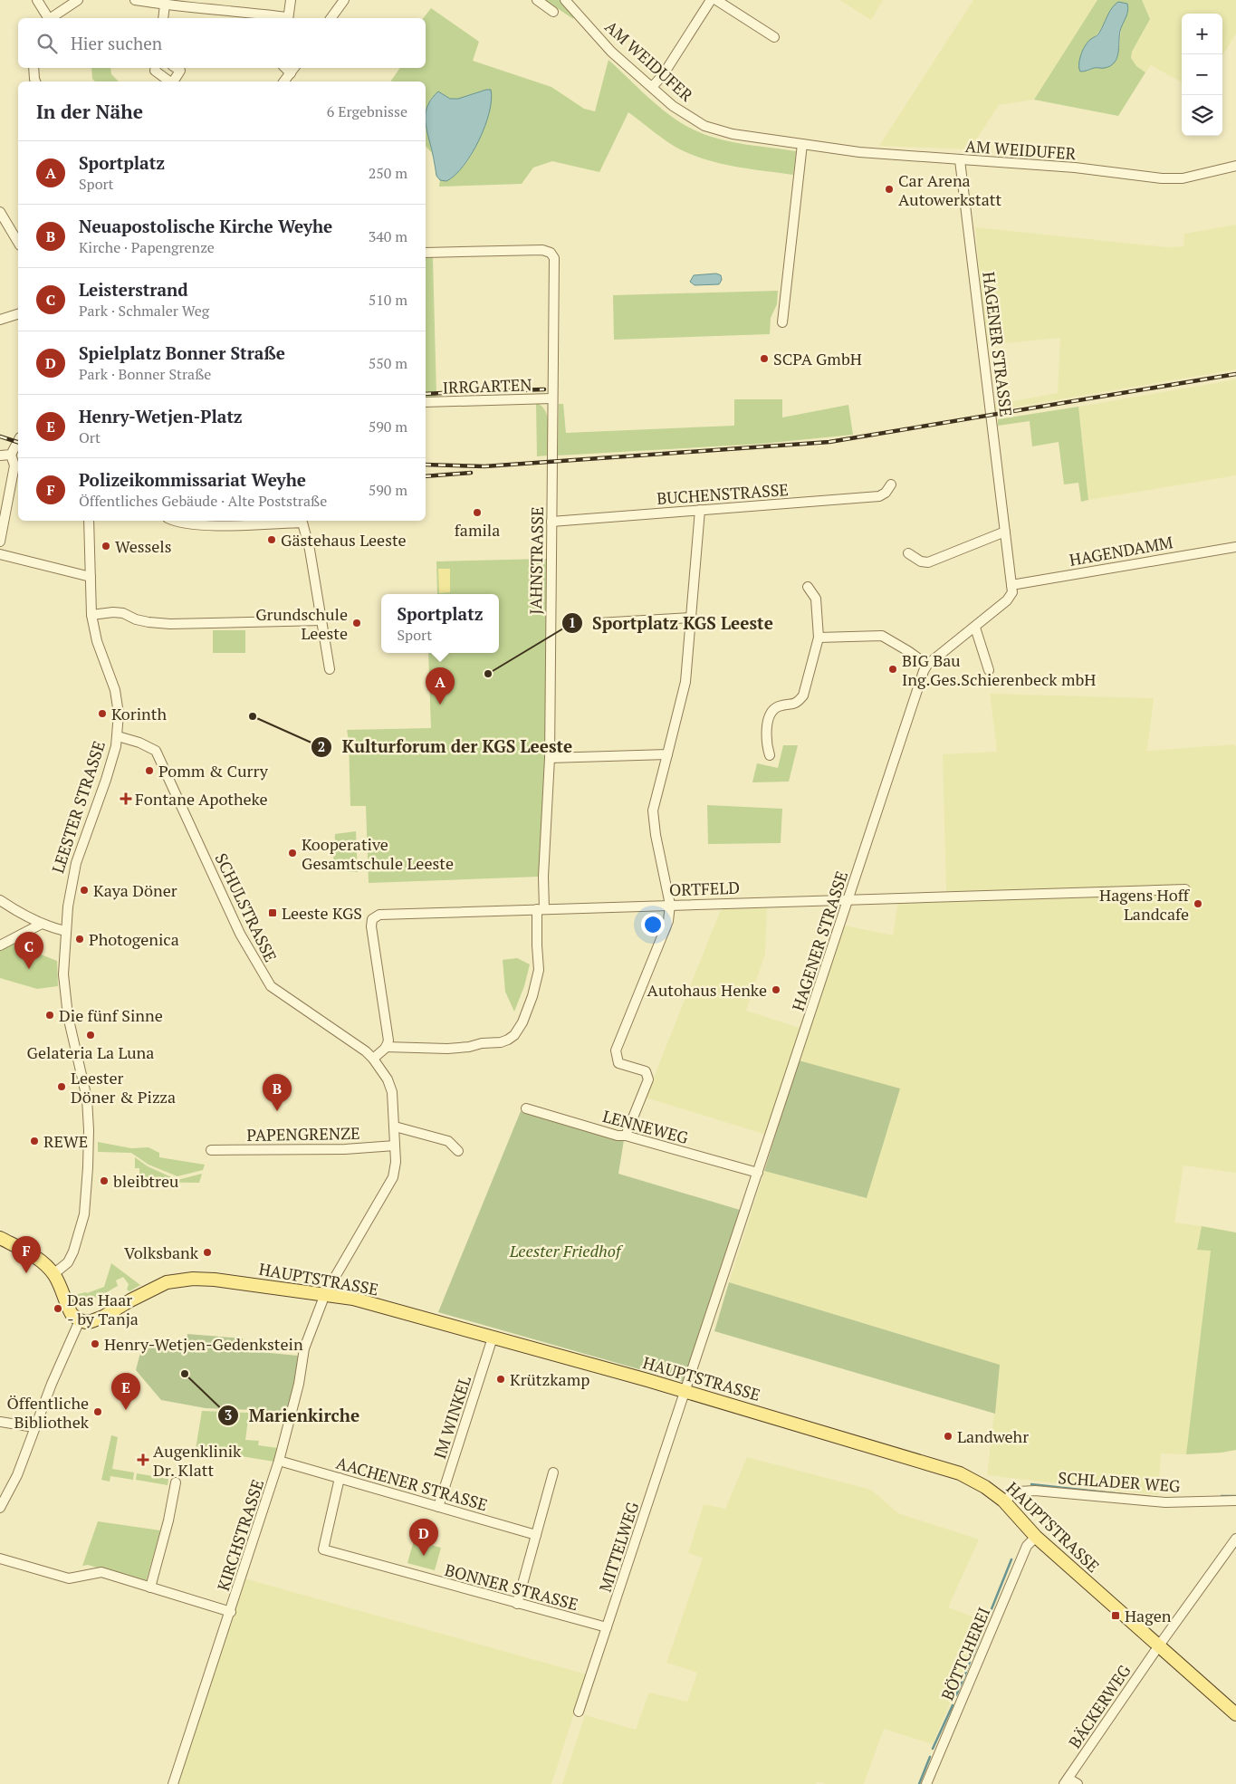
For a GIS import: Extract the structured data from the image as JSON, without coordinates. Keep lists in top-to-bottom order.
{
  "streets": {
    "main road": ["HAUPTSTRASSE"],
    "street": [
      "AM WEIDUFER",
      "HAGENER STRASSE",
      "IRRGARTEN",
      "BUCHENSTRASSE",
      "HAGENDAMM",
      "JAHNSTRASSE",
      "LEESTER STRASSE",
      "ORTFELD",
      "SCHULSTRASSE",
      "LENNEWEG",
      "PAPENGRENZE",
      "IM WINKEL",
      "SCHLADER WEG",
      "AACHENER STRASSE",
      "KIRCHSTRASSE",
      "MITTELWEG",
      "BONNER STRASSE",
      "BÖTTCHEREI",
      "BÄCKERWEG"
    ]
  },
  "crossings": [
    ["AM WEIDUFER", "HAGENER STRASSE"],
    ["HAGENER STRASSE", "HAGENDAMM"],
    ["HAGENER STRASSE", "ORTFELD"],
    ["HAGENER STRASSE", "LENNEWEG"],
    ["HAGENER STRASSE", "HAUPTSTRASSE"],
    ["HAGENER STRASSE", "MITTELWEG"],
    ["IRRGARTEN", "JAHNSTRASSE"],
    ["BUCHENSTRASSE", "JAHNSTRASSE"],
    ["JAHNSTRASSE", "ORTFELD"],
    ["LEESTER STRASSE", "SCHULSTRASSE"],
    ["SCHULSTRASSE", "PAPENGRENZE"],
    ["SCHULSTRASSE", "HAUPTSTRASSE"],
    ["SCHULSTRASSE", "KIRCHSTRASSE"],
    ["HAUPTSTRASSE", "IM WINKEL"],
    ["HAUPTSTRASSE", "SCHLADER WEG"],
    ["HAUPTSTRASSE", "KIRCHSTRASSE"],
    ["HAUPTSTRASSE", "MITTELWEG"],
    ["HAUPTSTRASSE", "BÖTTCHEREI"],
    ["HAUPTSTRASSE", "BÄCKERWEG"],
    ["IM WINKEL", "AACHENER STRASSE"],
    ["AACHENER STRASSE", "KIRCHSTRASSE"],
    ["AACHENER STRASSE", "BONNER STRASSE"],
    ["MITTELWEG", "BONNER STRASSE"]
  ],
  "parks": ["Leester Friedhof"],
  "places": {
    "other": [
      "Car Arena Autowerkstatt",
      "SCPA GmbH",
      "famila",
      "Gästehaus Leeste",
      "Wessels",
      "Grundschule Leeste",
      "BIG Bau Ing.Ges.Schierenbeck mbH",
      "Sportplatz KGS Leeste",
      "Korinth",
      "Kulturforum der KGS Leeste",
      "Pomm & Curry",
      "Kooperative Gesamtschule Leeste",
      "Kaya Döner",
      "Hagens Hoff Landcafe",
      "Photogenica",
      "Autohaus Henke",
      "Die fünf Sinne",
      "Gelateria La Luna",
      "Leester Döner & Pizza",
      "REWE",
      "bleibtreu",
      "Volksbank",
      "Das Haar - by Tanja",
      "Henry-Wetjen-Gedenkstein",
      "Marienkirche",
      "Krützkamp",
      "Öffentliche Bibliothek",
      "Landwehr"
    ],
    "health": ["Fontane Apotheke", "Augenklinik Dr. Klatt"],
    "transit": ["Leeste KGS", "Hagen"]
  },
  "page": {
    "map_buttons": ["+", "−"],
    "search": "Hier suchen",
    "heading": ["In der Nähe", "6 Ergebnisse"],
    "list": [
      {
        "mark": "A",
        "name": "Sportplatz",
        "note": "Sport",
        "value": "250 m"
      },
      {
        "mark": "B",
        "name": "Neuapostolische Kirche Weyhe",
        "note": "Kirche · Papengrenze",
        "value": "340 m"
      },
      {
        "mark": "C",
        "name": "Leisterstrand",
        "note": "Park · Schmaler Weg",
        "value": "510 m"
      },
      {
        "mark": "D",
        "name": "Spielplatz Bonner Straße",
        "note": "Park · Bonner Straße",
        "value": "550 m"
      },
      {
        "mark": "E",
        "name": "Henry-Wetjen-Platz",
        "note": "Ort",
        "value": "590 m"
      },
      {
        "mark": "F",
        "name": "Polizeikommissariat Weyhe",
        "note": "Öffentliches Gebäude · Alte Poststraße",
        "value": "590 m"
      }
    ],
    "popup": ["Sportplatz", "Sport"],
    "pins": [
      "A",
      "C",
      "B",
      "F",
      "E",
      "D"
    ]
  }
}
